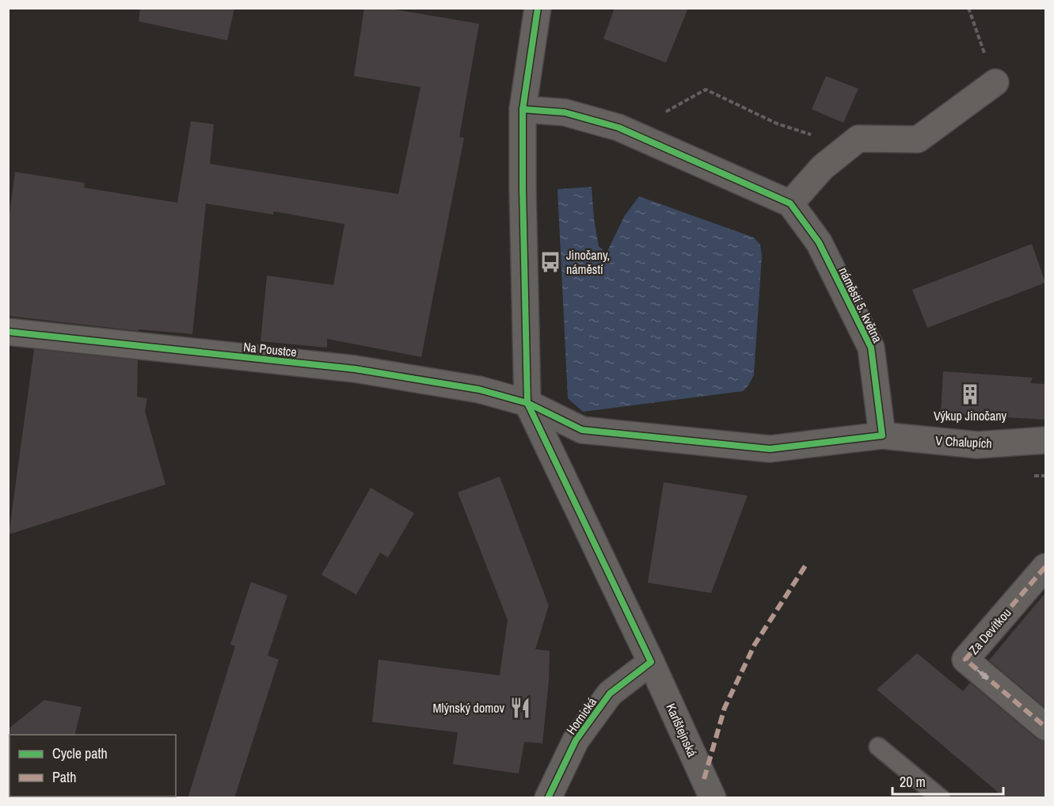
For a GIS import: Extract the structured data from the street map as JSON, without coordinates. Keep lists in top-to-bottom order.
{
  "streets": {
    "street": [
      "náměstí 5. května",
      "Na Poustce",
      "V Chalupích",
      "Za Devítkou",
      "Hornická",
      "Karlštejnská"
    ]
  },
  "crossings": [
    ["náměstí 5. května", "V Chalupích"],
    ["Hornická", "Karlštejnská"]
  ],
  "places": {
    "bus stop": ["Jinočany, náměstí"],
    "building": ["Výkup Jinočany"],
    "restaurant": ["Mlýnský domov"]
  },
  "legend": ["Cycle path", "Path"],
  "scale_bar": "20 m"
}
